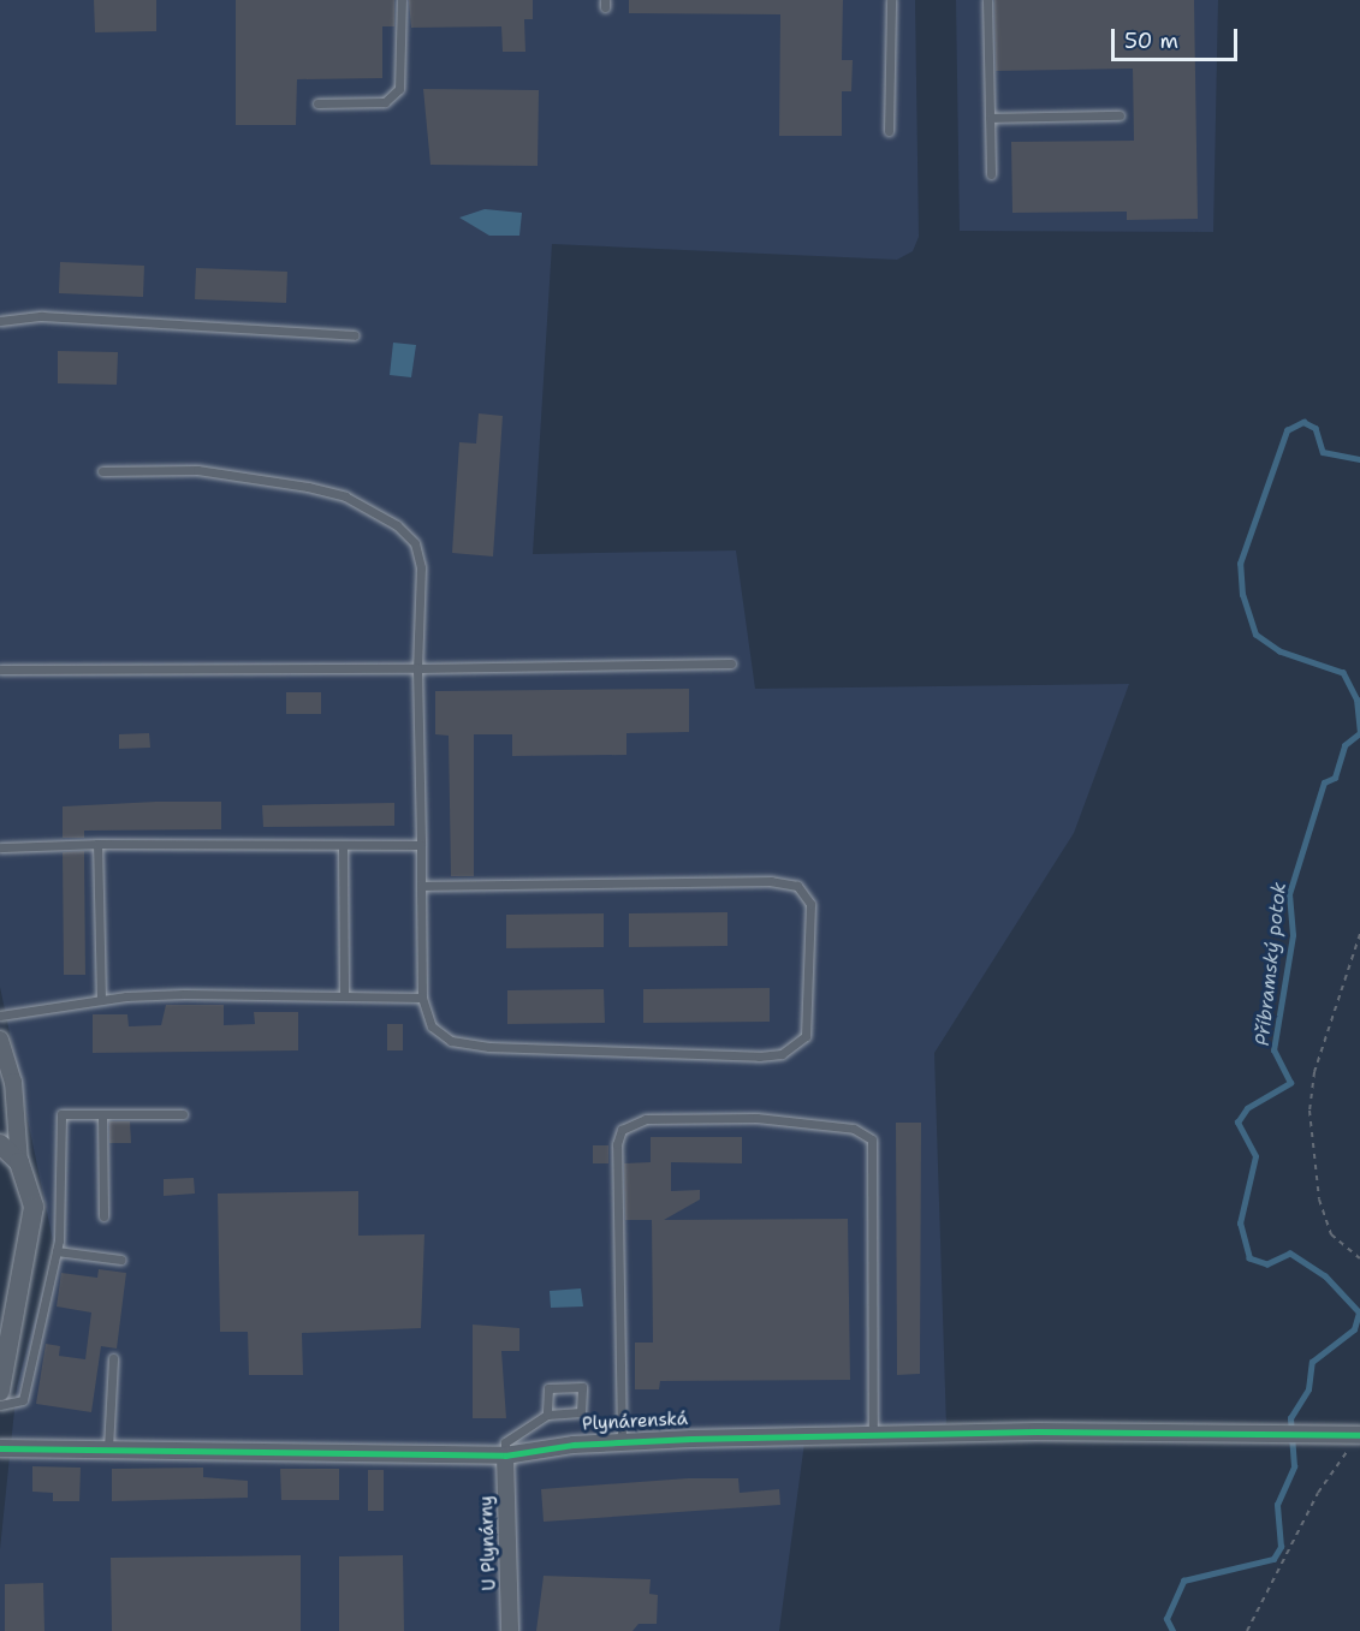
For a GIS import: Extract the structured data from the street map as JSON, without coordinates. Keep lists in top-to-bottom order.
{
  "streets": {
    "street": ["Plynárenská", "U Plynárny"]
  },
  "crossings": [
    ["Plynárenská", "U Plynárny"]
  ],
  "water": ["Příbramský potok"],
  "scale_bar": "50 m"
}
